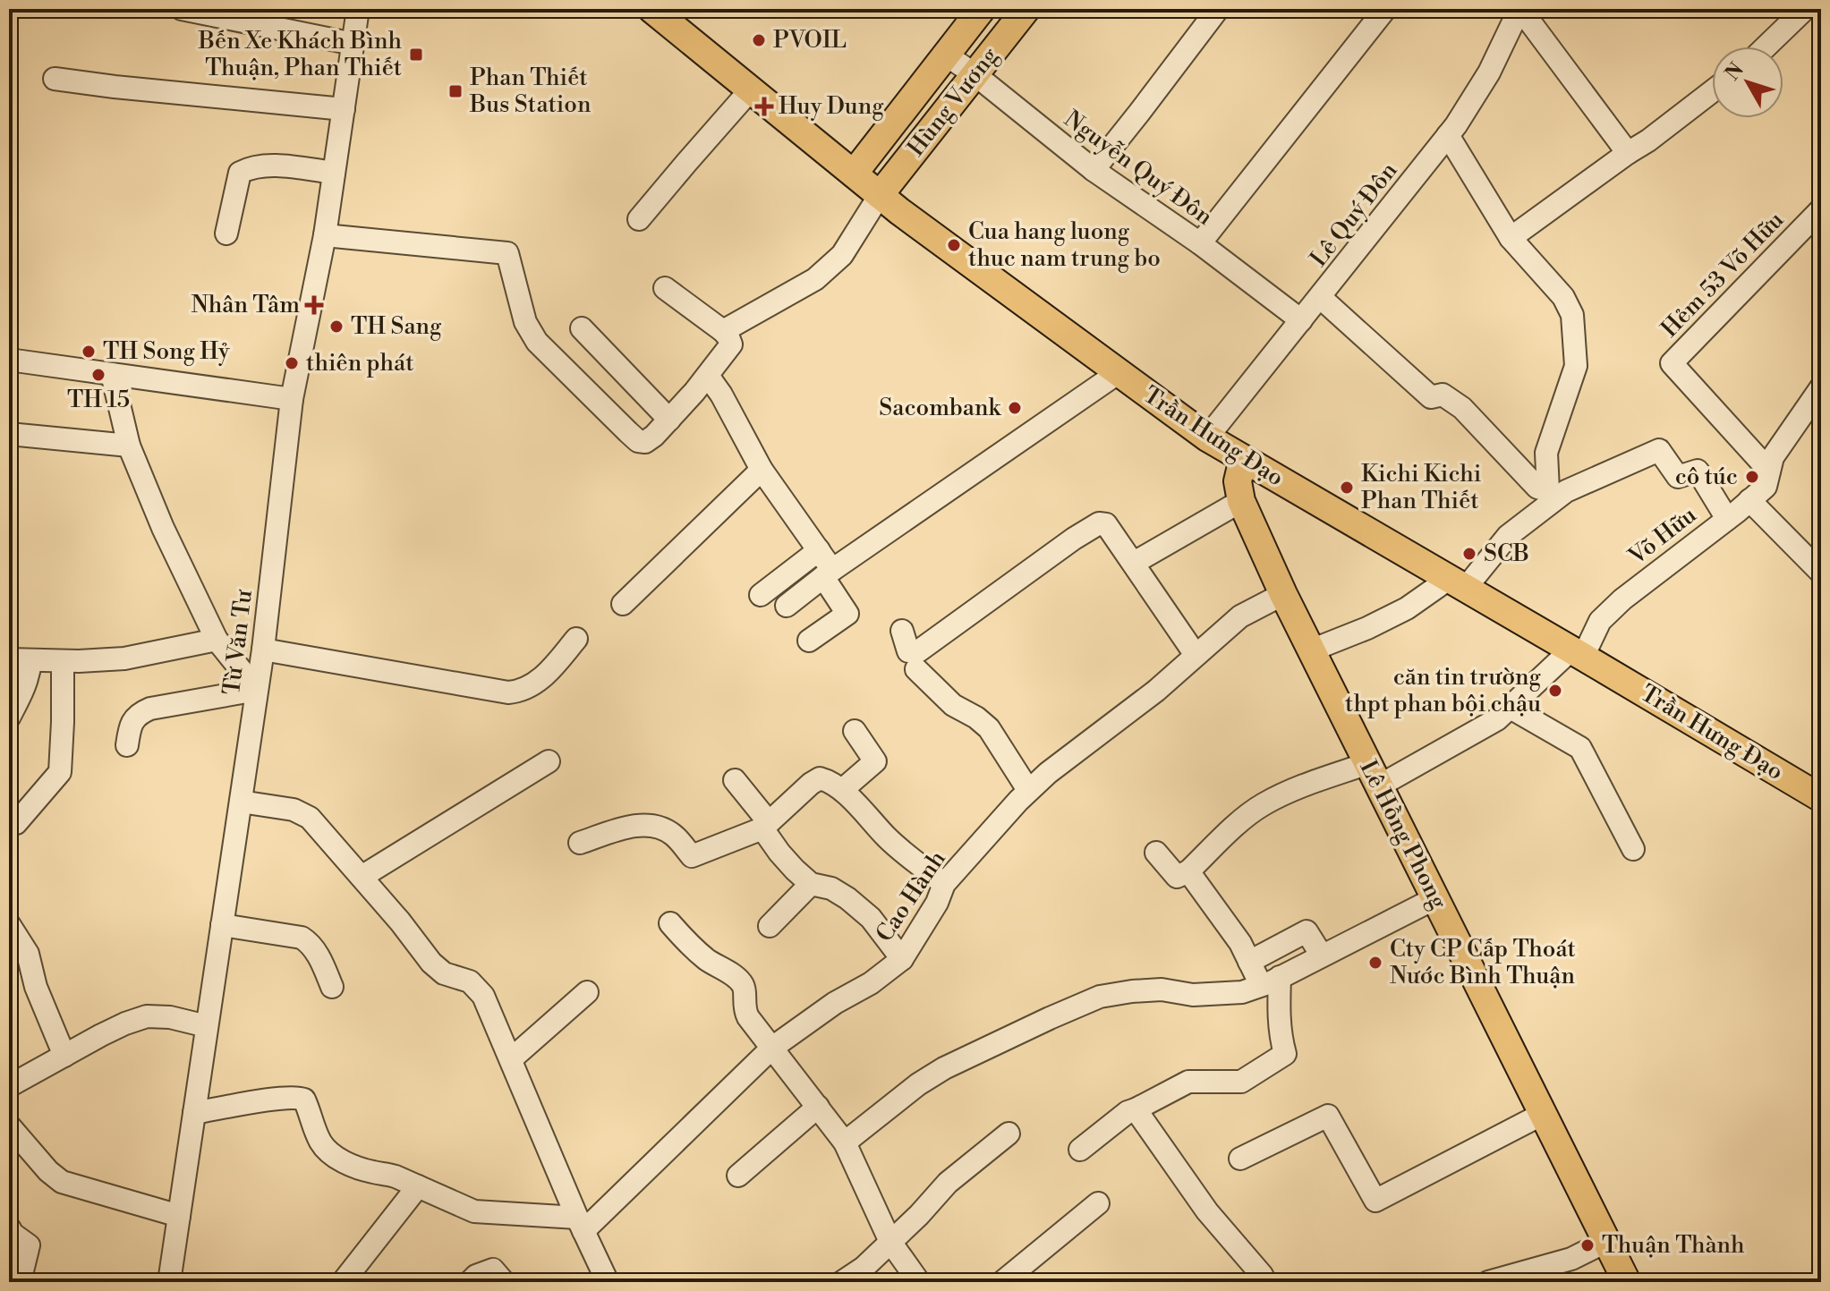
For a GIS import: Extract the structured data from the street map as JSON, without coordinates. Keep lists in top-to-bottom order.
{
  "streets": {
    "main road": ["Hùng Vương", "Trần Hưng Đạo", "Lê Hồng Phong"],
    "street": [
      "Nguyễn Quý Đôn",
      "Lê Quý Đôn",
      "Hẻm 53 Võ Hữu",
      "Võ Hữu",
      "Từ Văn Tư",
      "Cao Hành"
    ]
  },
  "crossings": [
    ["Hùng Vương", "Nguyễn Quý Đôn"],
    ["Hùng Vương", "Trần Hưng Đạo"],
    ["Nguyễn Quý Đôn", "Lê Quý Đôn"],
    ["Lê Quý Đôn", "Trần Hưng Đạo"],
    ["Hẻm 53 Võ Hữu", "Võ Hữu"],
    ["Trần Hưng Đạo", "Võ Hữu"],
    ["Trần Hưng Đạo", "Lê Hồng Phong"],
    ["Lê Hồng Phong", "Cao Hành"]
  ],
  "places": {
    "other": [
      "PVOIL",
      "Cua hang luong thuc nam trung bo",
      "TH Sang",
      "TH Song Hỷ",
      "thiên phát",
      "TH 15",
      "Sacombank",
      "cô túc",
      "Kichi Kichi Phan Thiết",
      "SCB",
      "căn tin trường thpt phan bội chậu",
      "Cty CP Cấp Thoát Nước Bình Thuận",
      "Thuận Thành"
    ],
    "transit": ["Bến Xe Khách Bình Thuận, Phan Thiết", "Phan Thiết Bus Station"],
    "health": ["Huy Dung", "Nhân Tâm"]
  },
  "north": "top left"
}
